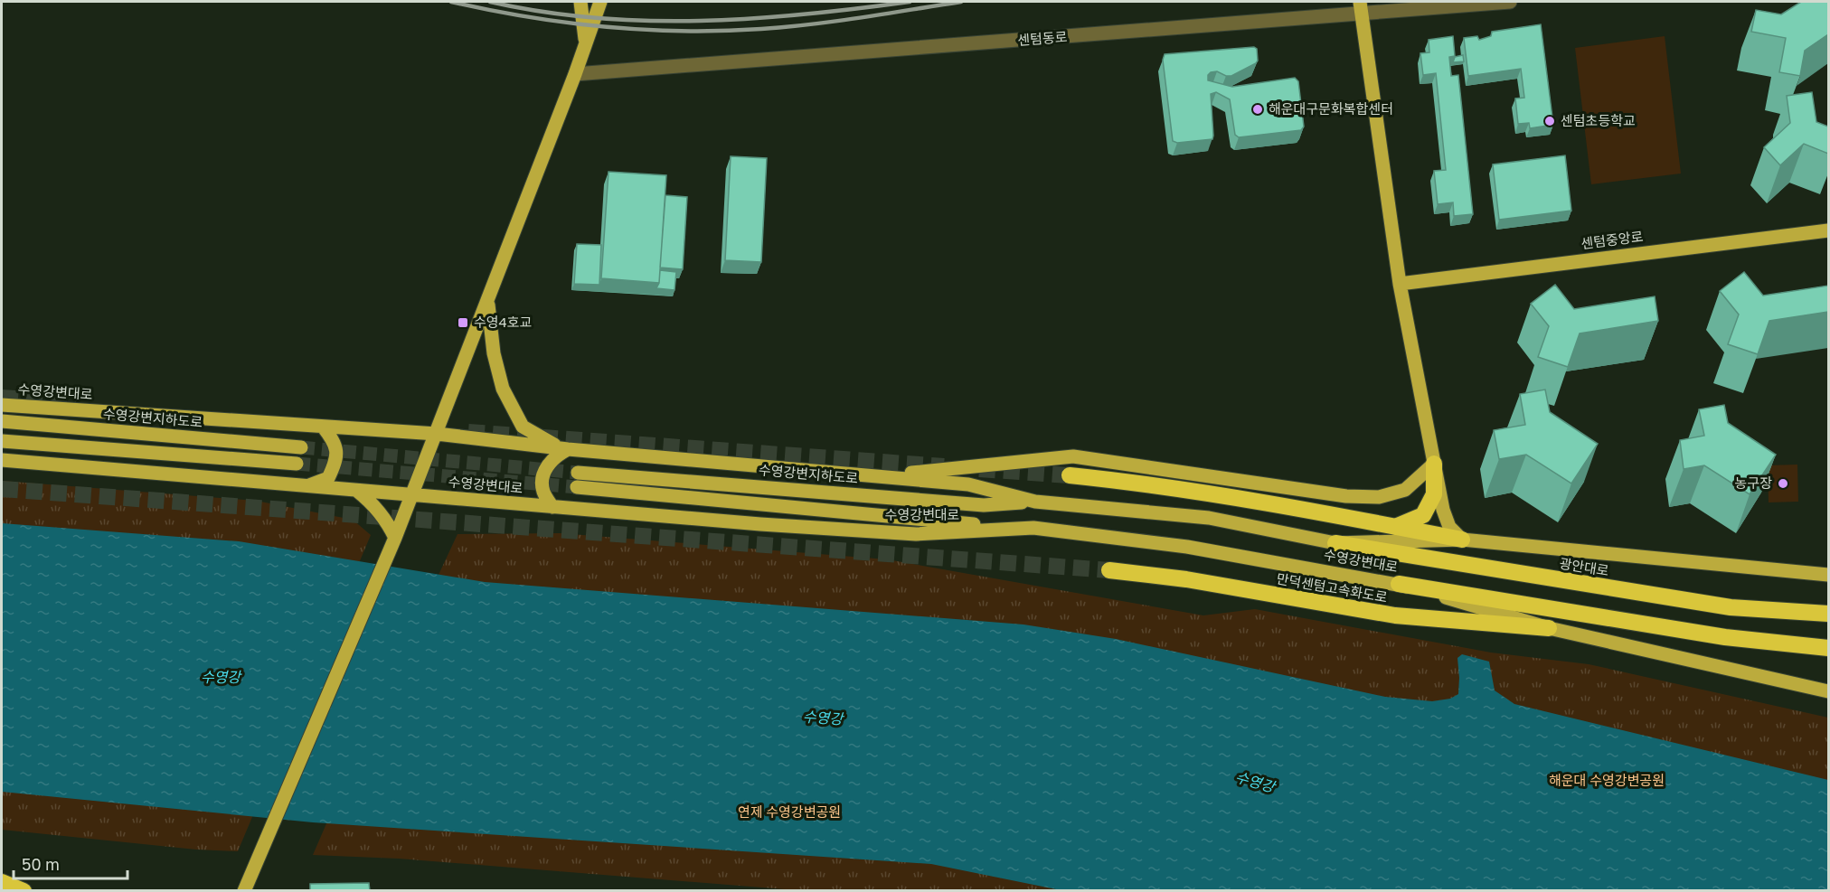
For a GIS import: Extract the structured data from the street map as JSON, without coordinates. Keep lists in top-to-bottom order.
{
  "streets": {
    "highway": ["광안대로", "만덕센텀고속화도로"],
    "main road": ["센텀중앙로", "수영강변대로", "수영강변지하도로"],
    "street": ["센텀동로"]
  },
  "crossings": [
    ["수영강변대로", "수영강변지하도로"],
    ["수영강변대로", "광안대로"],
    ["수영강변대로", "만덕센텀고속화도로"]
  ],
  "water": ["수영강"],
  "parks": ["해운대 수영강변공원", "연제 수영강변공원"],
  "places": {
    "other": ["해운대구문화복합센터", "센텀초등학교", "농구장"],
    "transit": ["수영4호교"]
  },
  "scale_bar": "50 m"
}
